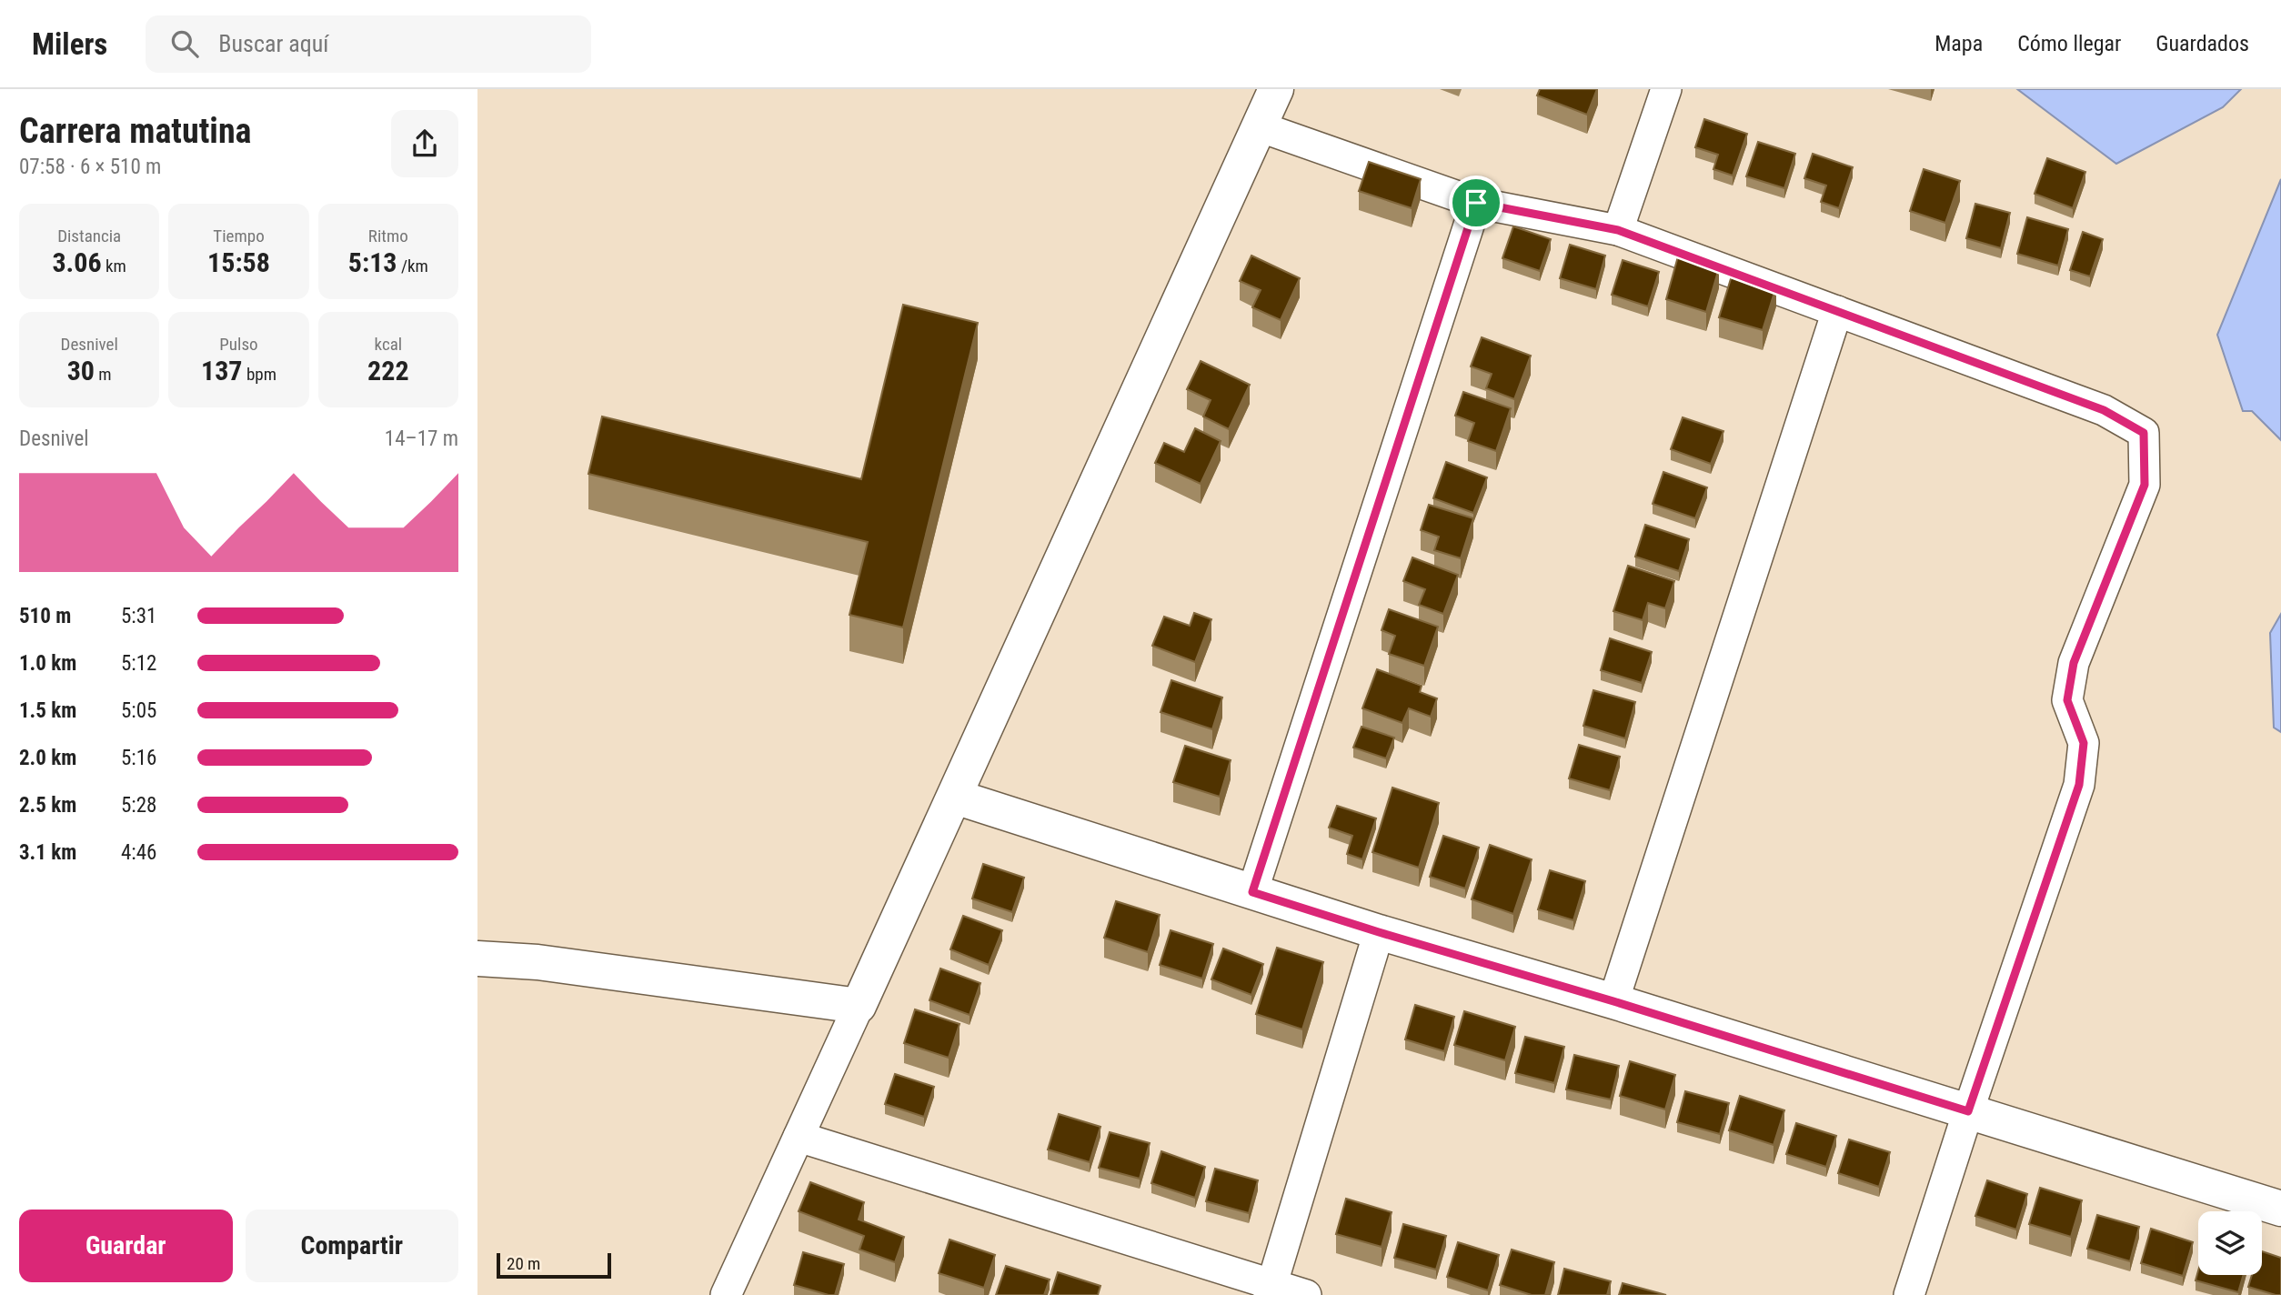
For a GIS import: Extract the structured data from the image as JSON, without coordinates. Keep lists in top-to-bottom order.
{
  "scale_bar": "20 m",
  "page": {
    "header": "Milers",
    "search": "Buscar aquí",
    "nav": ["Mapa", "Cómo llegar", "Guardados"],
    "heading": ["Carrera matutina", "07:58 · 6 × 510 m"],
    "stats": [
      ["Distancia", "3.06 km"],
      ["Tiempo", "15:58"],
      ["Ritmo", "5:13 /km"],
      ["Desnivel", "30 m"],
      ["Pulso", "137 bpm"],
      ["kcal", "222"]
    ],
    "chart": ["Desnivel", "14–17 m"],
    "list": [
      {
        "name": "510 m",
        "note": "5:31"
      },
      {
        "name": "1.0 km",
        "note": "5:12"
      },
      {
        "name": "1.5 km",
        "note": "5:05"
      },
      {
        "name": "2.0 km",
        "note": "5:16"
      },
      {
        "name": "2.5 km",
        "note": "5:28"
      },
      {
        "name": "3.1 km",
        "note": "4:46"
      }
    ],
    "buttons": ["Guardar", "Compartir"],
    "scale": "20 m"
  }
}
